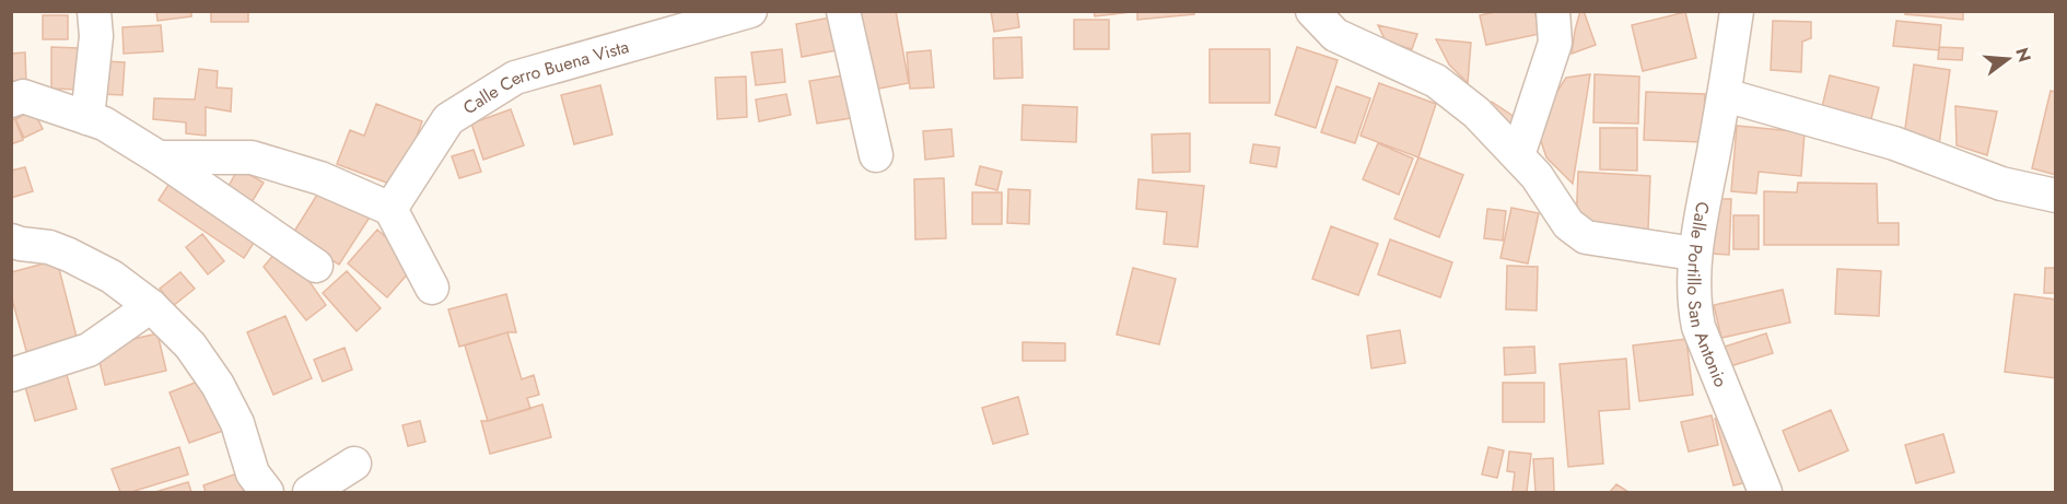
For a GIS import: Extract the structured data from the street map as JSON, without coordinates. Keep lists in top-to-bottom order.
{
  "streets": {
    "street": ["Calle Cerro Buena Vista", "Calle Portillo San Antonio"]
  },
  "north": "right"
}
